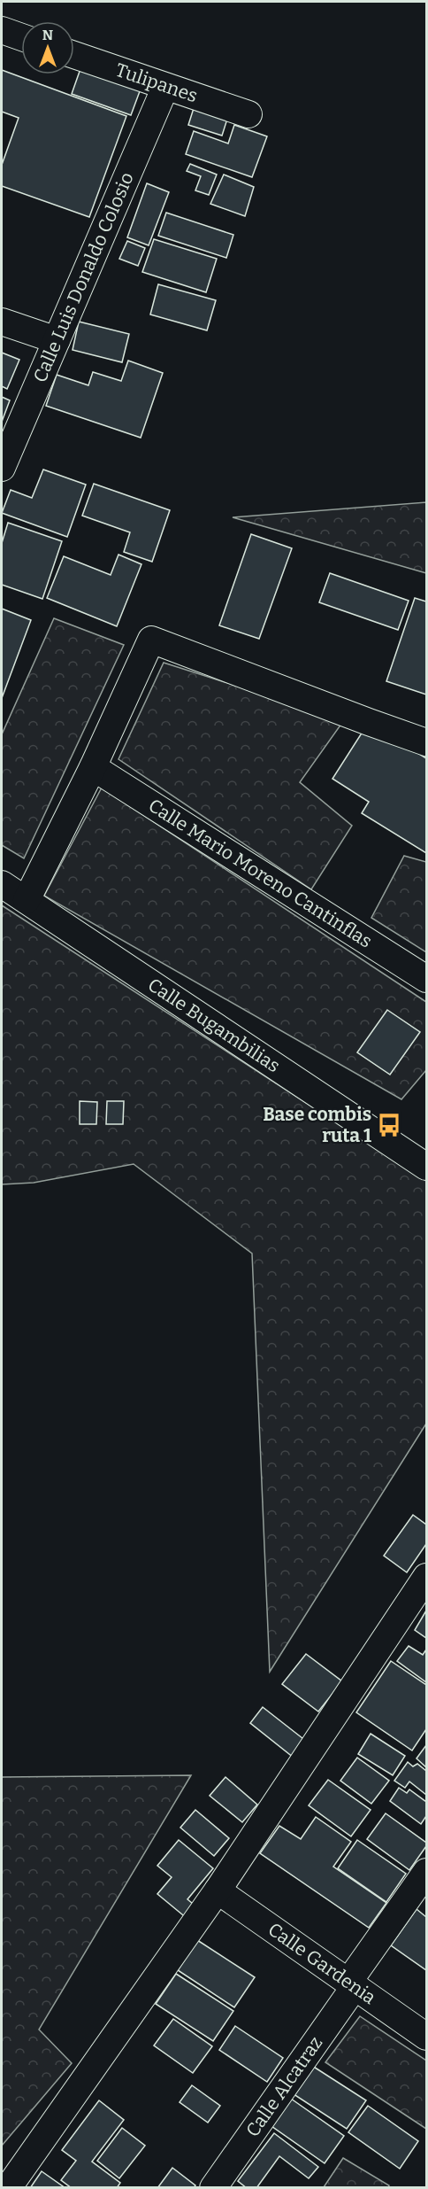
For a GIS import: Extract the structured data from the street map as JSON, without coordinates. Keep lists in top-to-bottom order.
{
  "streets": {
    "street": [
      "Tulipanes",
      "Calle Luis Donaldo Colosio",
      "Calle Mario Moreno Cantinflas",
      "Calle Bugambilias",
      "Calle Gardenia",
      "Calle Alcatraz"
    ]
  },
  "crossings": [
    ["Tulipanes", "Calle Luis Donaldo Colosio"],
    ["Calle Gardenia", "Calle Alcatraz"]
  ],
  "places": {
    "bus stop": ["Base combis ruta 1"]
  },
  "north": "top"
}
